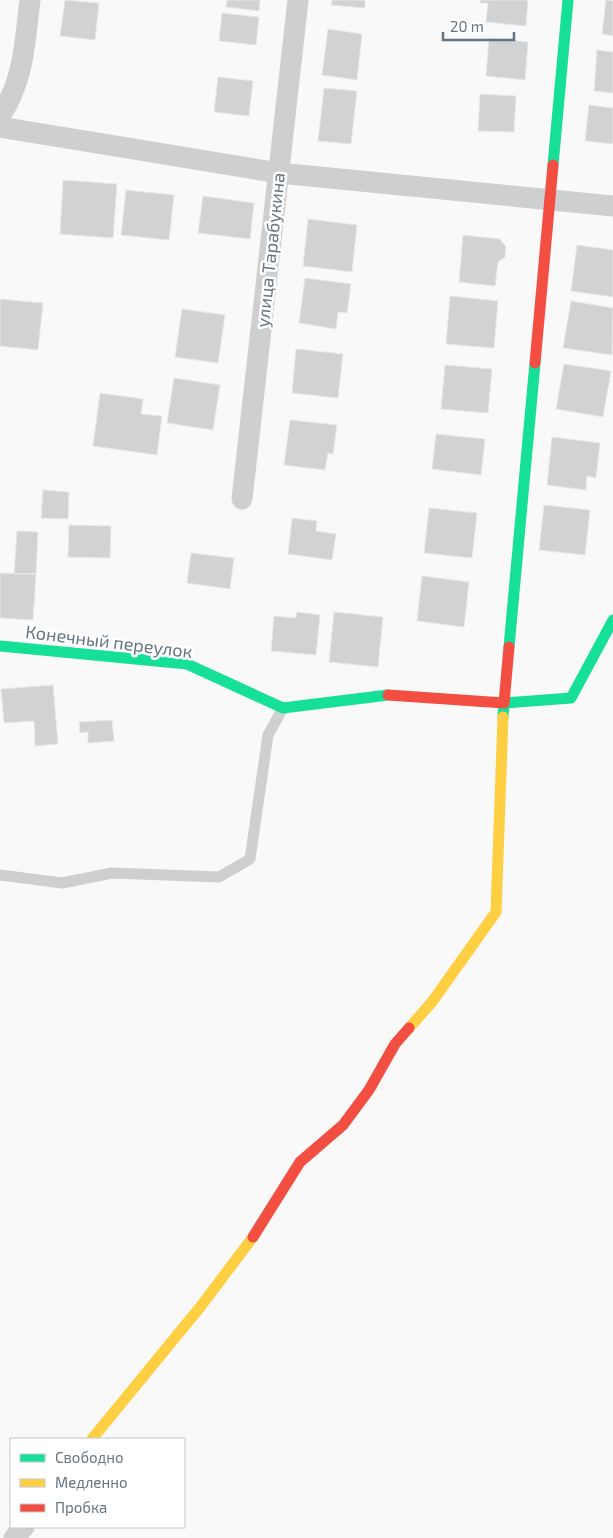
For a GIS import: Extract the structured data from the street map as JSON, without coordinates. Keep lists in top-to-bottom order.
{
  "streets": {
    "street": ["улица Тарабукина", "Конечный переулок"]
  },
  "legend": ["Свободно", "Медленно", "Пробка"],
  "scale_bar": "20 m"
}
